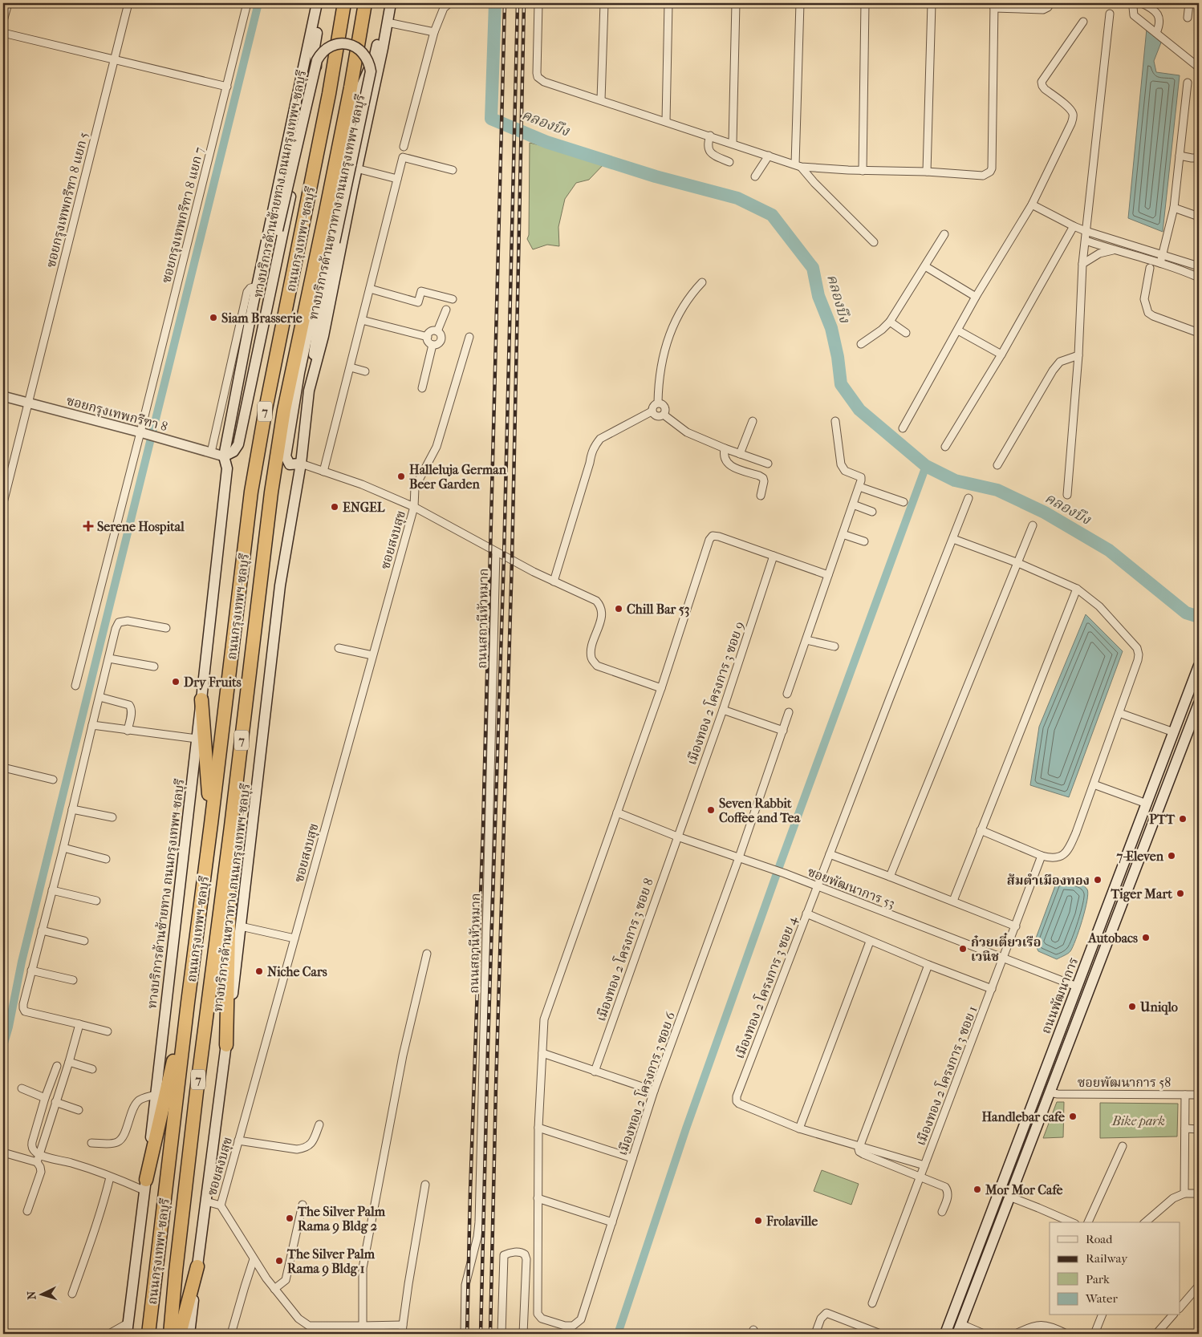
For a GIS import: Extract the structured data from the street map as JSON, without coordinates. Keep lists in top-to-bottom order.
{
  "streets": {
    "highway": ["ถนนกรุงเทพฯ-ชลบุรี", "7"],
    "main road": ["ทางบริการด้านซ้ายทาง ถนนกรุงเทพฯ-ชลบุรี", "ทางบริการด้านขวาทาง ถนนกรุงเทพฯ-ชลบุรี", "ถนนพัฒนาการ"],
    "street": [
      "ซอยกรุงเทพกรีฑา 8 แยก 5",
      "ซอยกรุงเทพกรีฑา 8 แยก 7",
      "ซอยกรุงเทพกรีฑา 8",
      "ซอยสงบสุข",
      "ถนนสถานีหัวหมาก",
      "เมืองทอง 2 โครงการ 3 ซอย 9",
      "ซอยพัฒนาการ 53",
      "เมืองทอง 2 โครงการ 3 ซอย 8",
      "เมืองทอง 2 โครงการ 3 ซอย 4",
      "เมืองทอง 2 โครงการ 3 ซอย 1",
      "ซอยพัฒนาการ 58",
      "เมืองทอง 2 โครงการ 3 ซอย 6"
    ]
  },
  "crossings": [
    ["ทางบริการด้านซ้ายทาง ถนนกรุงเทพฯ-ชลบุรี", "ซอยกรุงเทพกรีฑา 8"],
    ["ซอยกรุงเทพกรีฑา 8 แยก 5", "ซอยกรุงเทพกรีฑา 8"],
    ["ซอยกรุงเทพกรีฑา 8 แยก 7", "ซอยกรุงเทพกรีฑา 8"],
    ["เมืองทอง 2 โครงการ 3 ซอย 9", "ซอยพัฒนาการ 53"],
    ["เมืองทอง 2 โครงการ 3 ซอย 9", "เมืองทอง 2 โครงการ 3 ซอย 8"],
    ["ซอยพัฒนาการ 53", "เมืองทอง 2 โครงการ 3 ซอย 8"],
    ["ซอยพัฒนาการ 53", "เมืองทอง 2 โครงการ 3 ซอย 4"],
    ["ซอยพัฒนาการ 53", "ถนนพัฒนาการ"],
    ["ซอยพัฒนาการ 53", "เมืองทอง 2 โครงการ 3 ซอย 1"],
    ["ซอยพัฒนาการ 53", "เมืองทอง 2 โครงการ 3 ซอย 6"],
    ["ถนนพัฒนาการ", "ซอยพัฒนาการ 58"]
  ],
  "water": ["คลองบึง"],
  "parks": ["Bike park"],
  "places": {
    "other": [
      "Siam Brasserie",
      "Halleluja German Beer Garden",
      "ENGEL",
      "Chill Bar 53",
      "Dry Fruits",
      "Seven Rabbit Coffee and Tea",
      "PTT",
      "7-Eleven",
      "ส้มตำเมืองทอง",
      "Tiger Mart",
      "Autobacs",
      "ก๋วยเตี๋ยวเรือ เวนิช",
      "Niche Cars",
      "Uniqlo",
      "Handlebar cafe",
      "Mor Mor Cafe",
      "The Silver Palm Rama 9 Bldg 2",
      "Frolaville",
      "The Silver Palm Rama 9 Bldg 1"
    ],
    "health": ["Serene Hospital"]
  },
  "legend": [
    "Road",
    "Railway",
    "Park",
    "Water"
  ],
  "north": "left"
}
